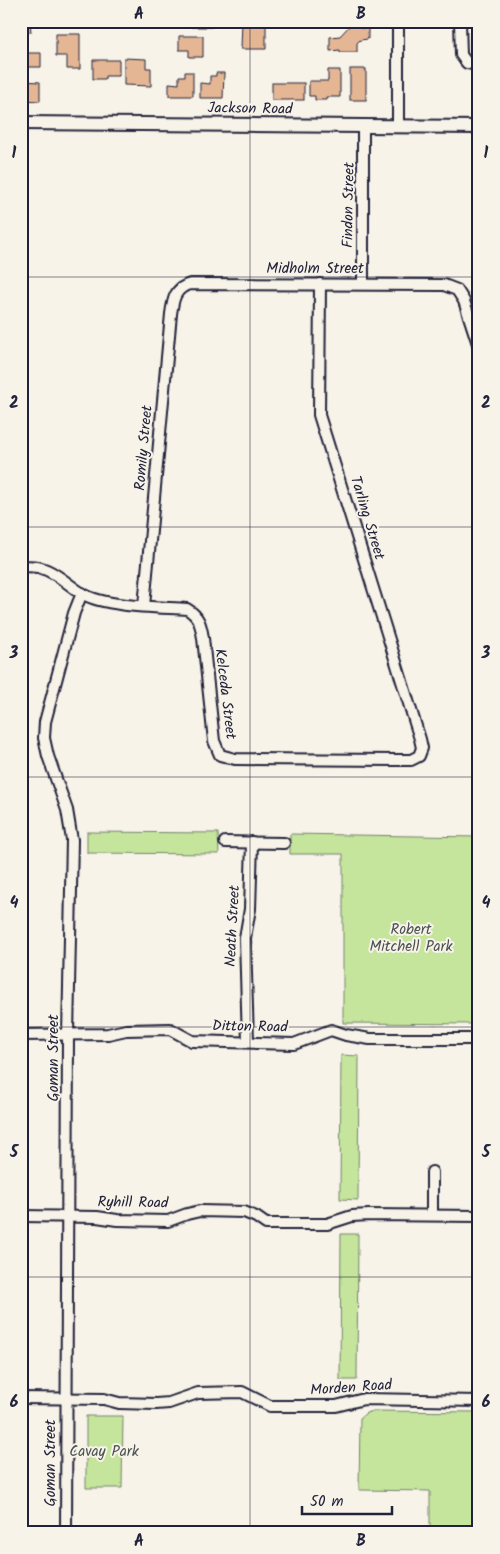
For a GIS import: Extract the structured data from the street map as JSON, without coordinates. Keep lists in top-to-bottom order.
{
  "streets": {
    "street": [
      "Jackson Road",
      "Findon Street",
      "Midholm Street",
      "Romily Street",
      "Tarling Street",
      "Kelceda Street",
      "Neath Street",
      "Ditton Road",
      "Goman Street",
      "Ryhill Road",
      "Morden Road"
    ]
  },
  "crossings": [
    ["Jackson Road", "Findon Street"],
    ["Findon Street", "Midholm Street"],
    ["Midholm Street", "Romily Street"],
    ["Midholm Street", "Tarling Street"],
    ["Romily Street", "Kelceda Street"],
    ["Tarling Street", "Kelceda Street"],
    ["Kelceda Street", "Goman Street"],
    ["Neath Street", "Ditton Road"],
    ["Ditton Road", "Goman Street"],
    ["Goman Street", "Ryhill Road"],
    ["Goman Street", "Morden Road"]
  ],
  "parks": ["Robert Mitchell Park", "Cavay Park"],
  "scale_bar": "50 m",
  "grid": {
    "columns": ["A", "B"],
    "rows": [
      "1",
      "2",
      "3",
      "4",
      "5",
      "6"
    ]
  }
}
